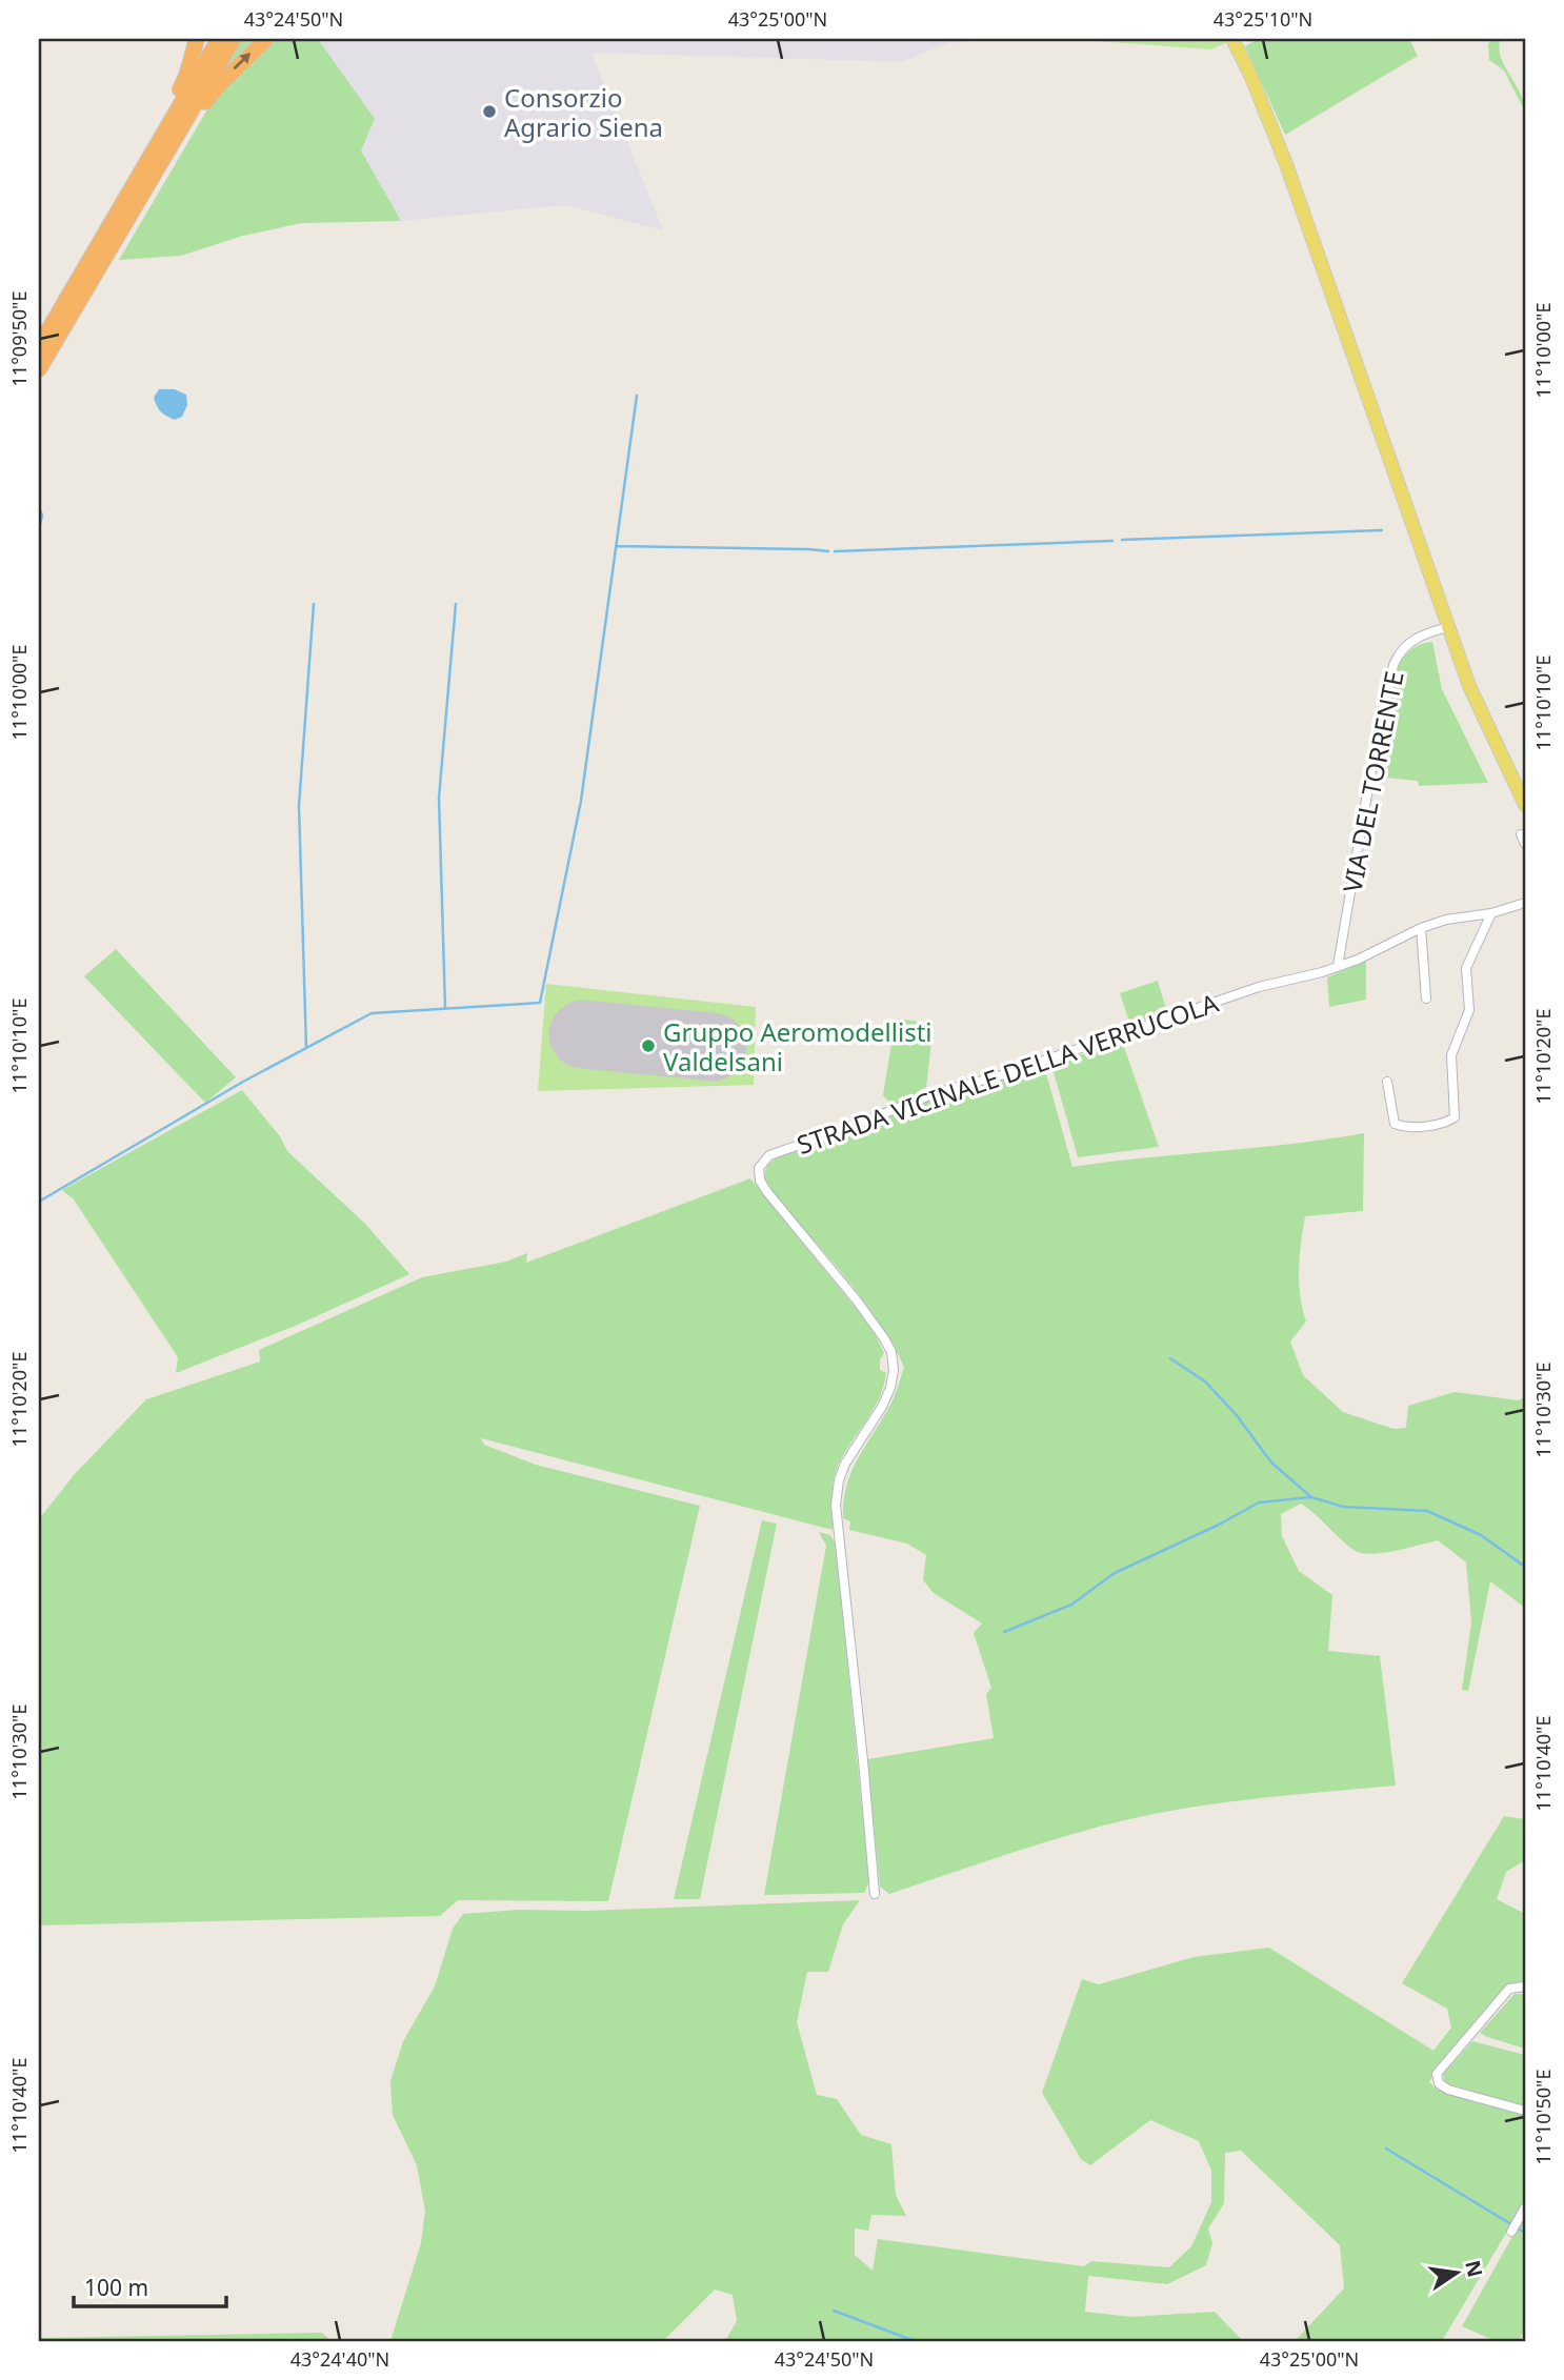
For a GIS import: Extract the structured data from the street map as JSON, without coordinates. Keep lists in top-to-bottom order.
{
  "streets": {
    "street": ["VIA DEL TORRENTE", "STRADA VICINALE DELLA VERRUCOLA"]
  },
  "crossings": [
    ["VIA DEL TORRENTE", "STRADA VICINALE DELLA VERRUCOLA"]
  ],
  "places": ["Consorzio Agrario Siena", "Gruppo Aeromodellisti Valdelsani"],
  "scale_bar": "100 m",
  "north": "right",
  "coordinates": [
    "43°24'50\"N",
    "43°25'00\"N",
    "43°25'10\"N",
    "11°09'50\"E",
    "11°10'00\"E",
    "11°10'10\"E",
    "11°10'20\"E",
    "11°10'30\"E",
    "11°10'40\"E",
    "11°10'50\"E",
    "43°24'40\"N"
  ]
}
